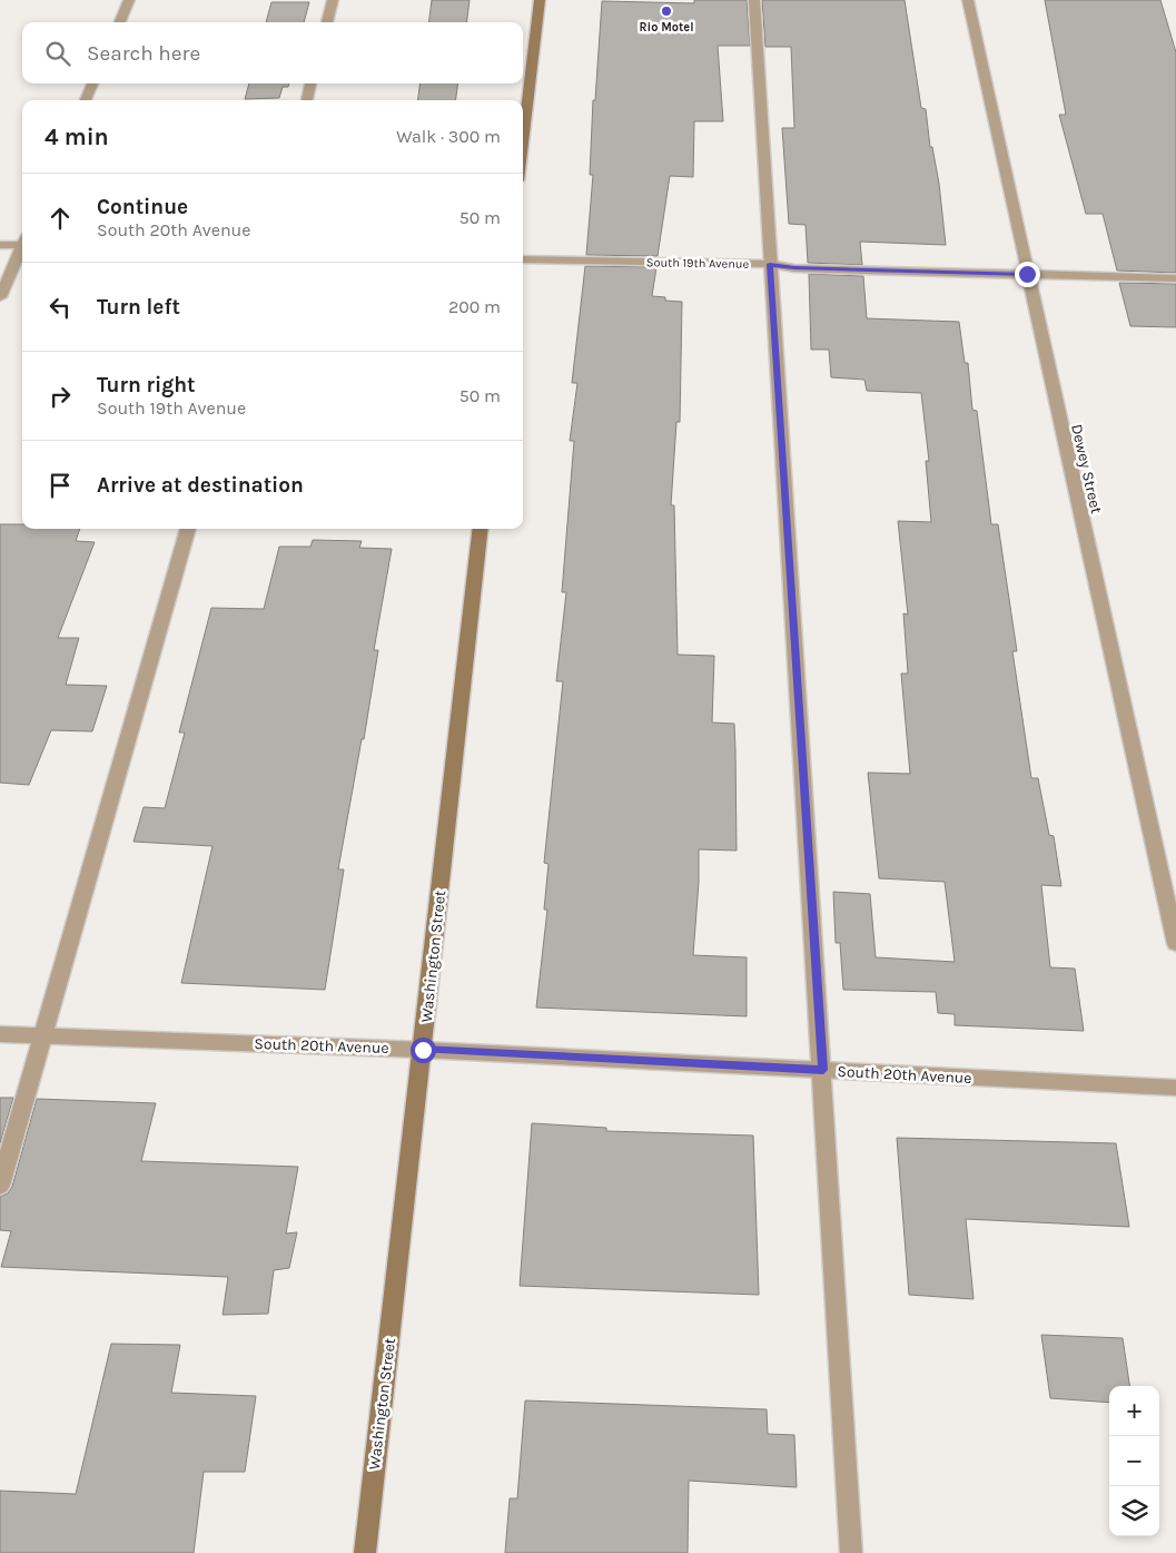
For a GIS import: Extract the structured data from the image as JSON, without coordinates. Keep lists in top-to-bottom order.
{
  "streets": {
    "street": [
      "South 19th Avenue",
      "Dewey Street",
      "Washington Street",
      "South 20th Avenue"
    ]
  },
  "crossings": [
    ["South 19th Avenue", "Dewey Street"],
    ["Washington Street", "South 20th Avenue"]
  ],
  "places": ["Rio Motel"],
  "page": {
    "search": "Search here",
    "heading": ["4 min", "Walk · 300 m"],
    "list": [
      ["Continue", "South 20th Avenue", "50 m"],
      ["Turn left", "200 m"],
      ["Turn right", "South 19th Avenue", "50 m"],
      "Arrive at destination"
    ],
    "map_buttons": ["+", "−"]
  }
}
